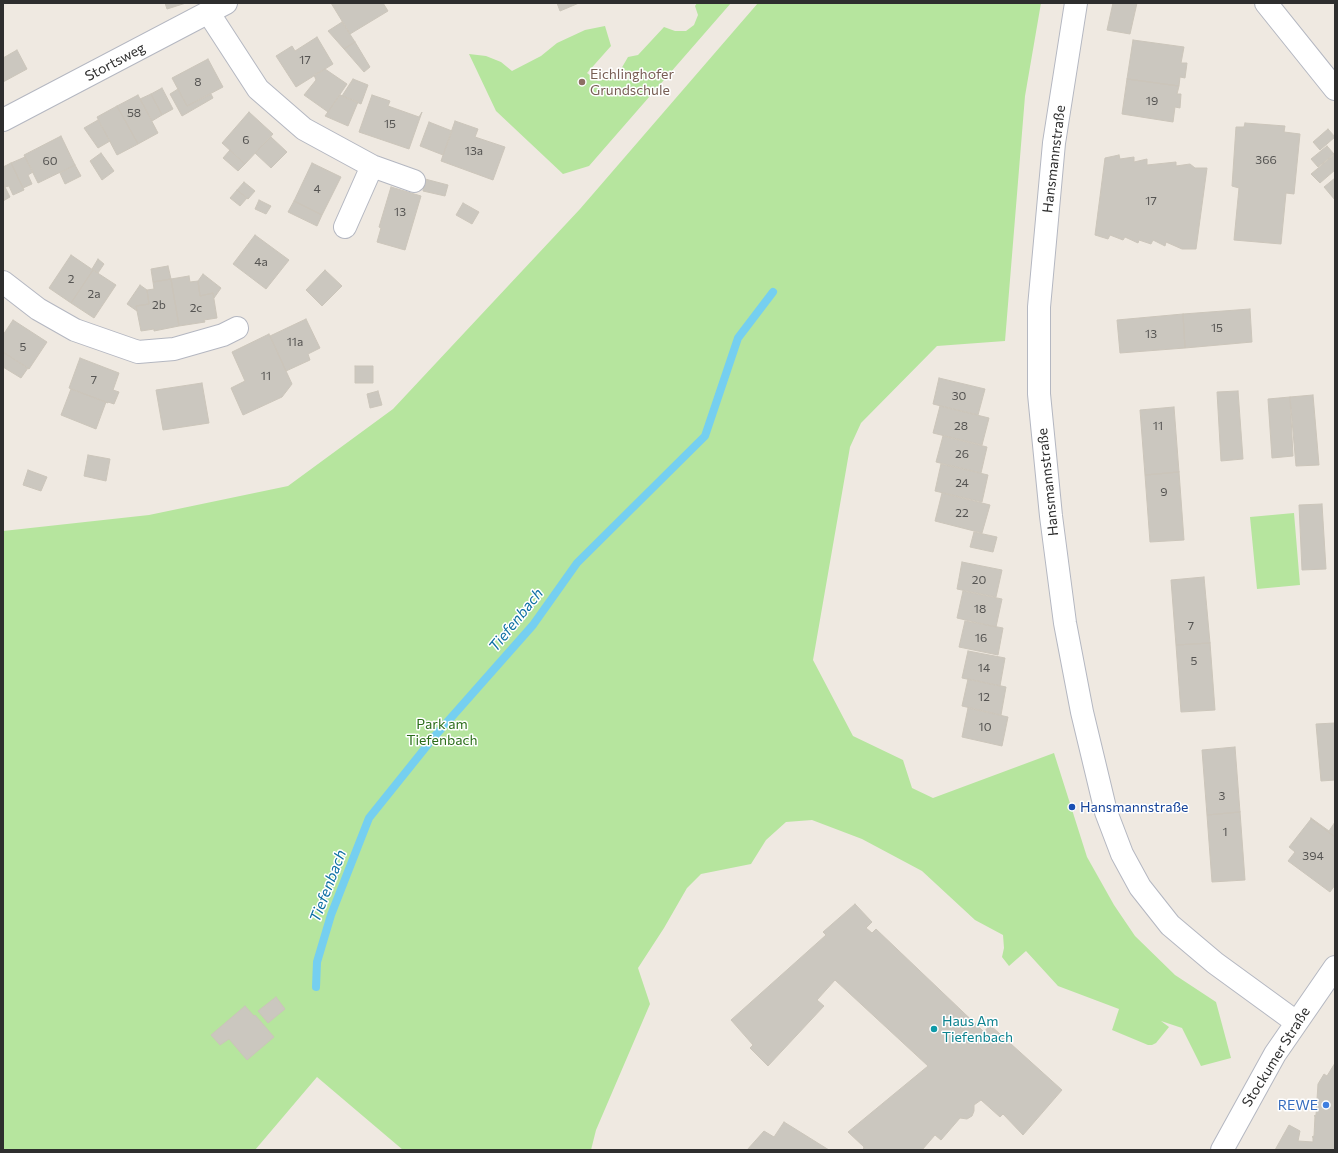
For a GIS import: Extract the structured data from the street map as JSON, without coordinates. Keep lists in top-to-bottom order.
{
  "streets": {
    "main road": ["Stortsweg", "Hansmannstraße", "Stockumer Straße"]
  },
  "crossings": [
    ["Hansmannstraße", "Stockumer Straße"]
  ],
  "water": ["Tiefenbach"],
  "parks": ["Park am Tiefenbach"],
  "places": [
    "Eichlinghofer Grundschule",
    "Hansmannstraße",
    "Haus Am Tiefenbach",
    "REWE"
  ],
  "house_numbers": [
    "17",
    "8",
    "19",
    "58",
    "15",
    "6",
    "13a",
    "366",
    "60",
    "4",
    "17",
    "13",
    "4a",
    "2",
    "2a",
    "2b",
    "2c",
    "15",
    "13",
    "11a",
    "5",
    "11",
    "7",
    "30",
    "28",
    "11",
    "26",
    "24",
    "9",
    "22",
    "20",
    "18",
    "7",
    "16",
    "5",
    "14",
    "12",
    "10",
    "3",
    "1",
    "394"
  ]
}
